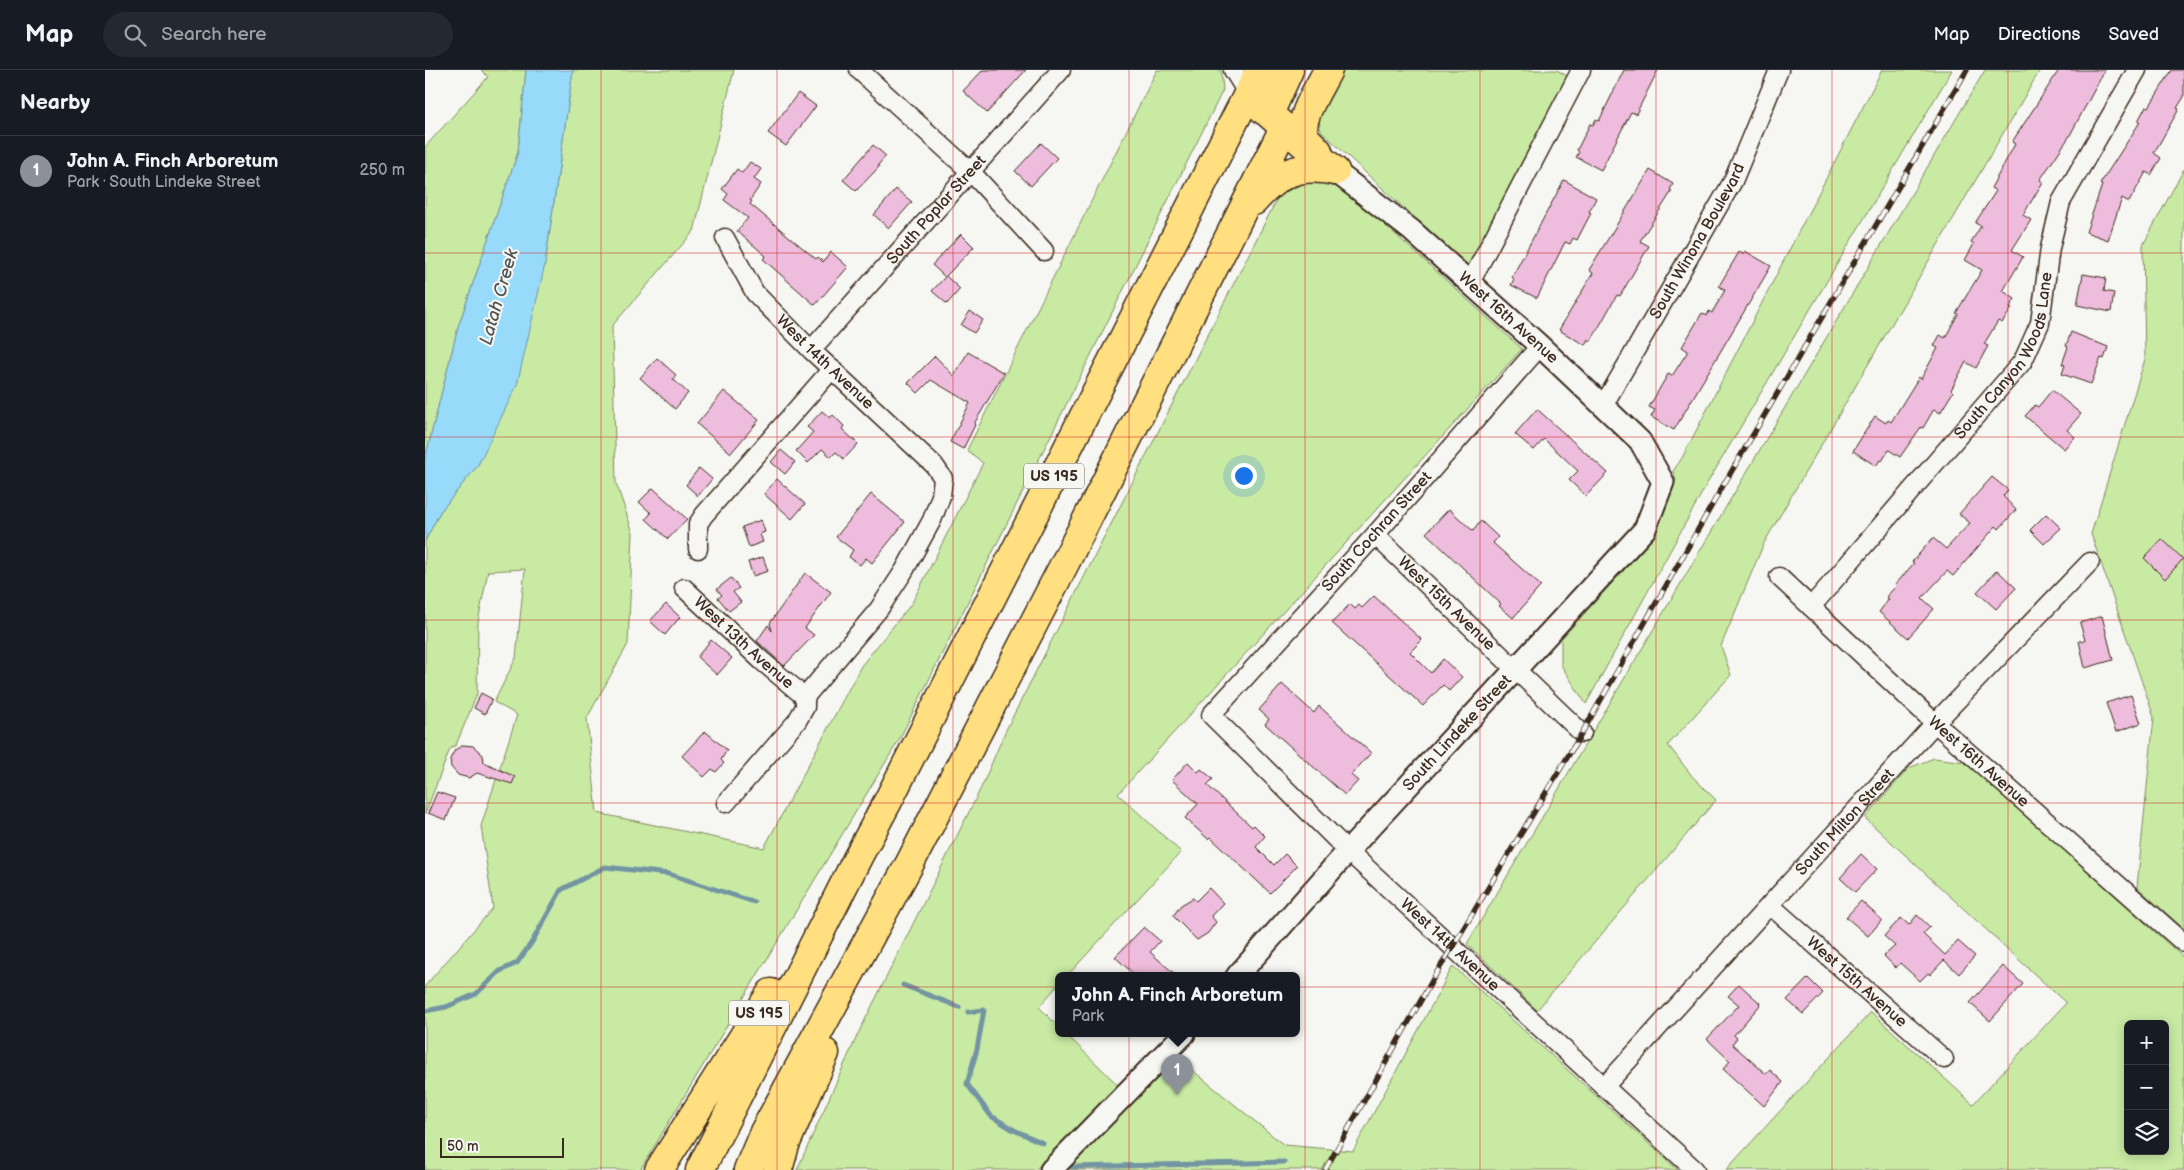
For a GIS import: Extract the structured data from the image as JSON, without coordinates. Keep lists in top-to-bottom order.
{
  "streets": {
    "highway": ["US 195"],
    "street": [
      "South Poplar Street",
      "South Winona Boulevard",
      "West 16th Avenue",
      "South Canyon Woods Lane",
      "West 14th Avenue",
      "South Cochran Street",
      "West 15th Avenue",
      "West 13th Avenue",
      "South Lindeke Street",
      "South Milton Street"
    ]
  },
  "crossings": [
    ["South Poplar Street", "West 14th Avenue"],
    ["South Winona Boulevard", "West 16th Avenue"],
    ["West 16th Avenue", "South Canyon Woods Lane"],
    ["West 16th Avenue", "South Cochran Street"],
    ["West 16th Avenue", "South Lindeke Street"],
    ["West 16th Avenue", "South Milton Street"],
    ["West 14th Avenue", "South Cochran Street"],
    ["West 14th Avenue", "West 13th Avenue"],
    ["West 14th Avenue", "South Lindeke Street"],
    ["West 14th Avenue", "South Milton Street"],
    ["South Cochran Street", "West 15th Avenue"],
    ["West 15th Avenue", "South Lindeke Street"],
    ["West 15th Avenue", "South Milton Street"]
  ],
  "water": ["Latah Creek"],
  "scale_bar": "50 m",
  "page": {
    "header": "Map",
    "search": "Search here",
    "nav": ["Map", "Directions", "Saved"],
    "heading": "Nearby",
    "list": [
      {
        "mark": "1",
        "name": "John A. Finch Arboretum",
        "note": "Park · South Lindeke Street",
        "value": "250 m"
      }
    ],
    "popup": ["John A. Finch Arboretum", "Park"],
    "map_buttons": ["+", "−"],
    "pins": "1",
    "scale": "50 m"
  }
}
